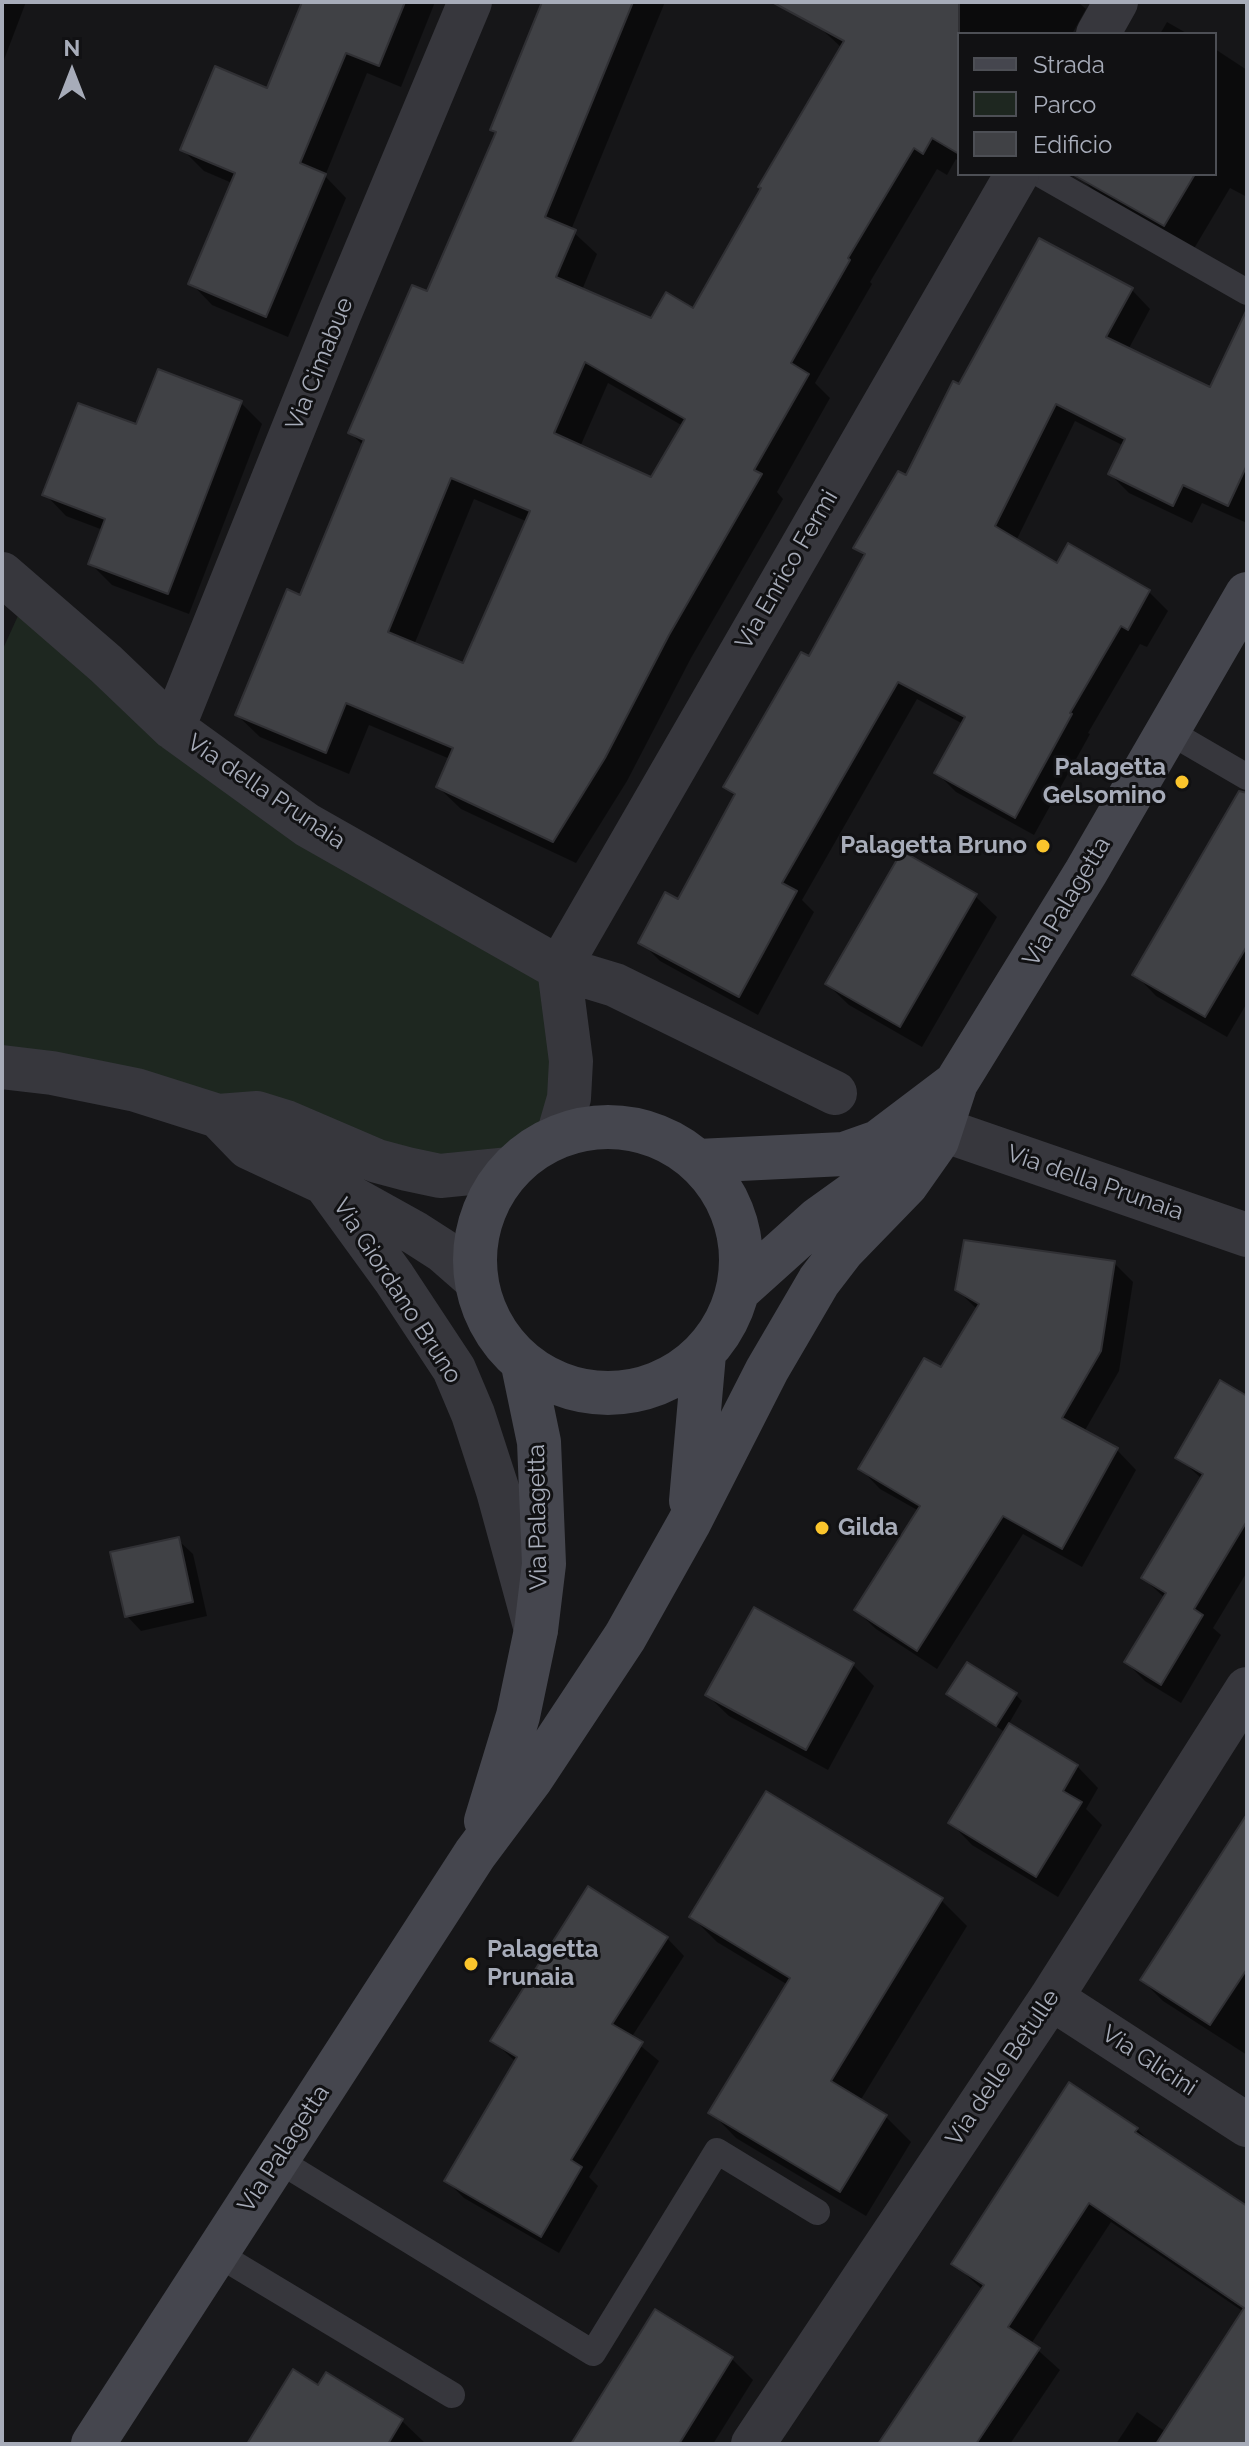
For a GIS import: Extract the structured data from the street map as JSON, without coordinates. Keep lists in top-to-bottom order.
{
  "streets": {
    "street": [
      "Via Cimabue",
      "Via Enrico Fermi",
      "Via della Prunaia",
      "Via Palagetta",
      "Via Giordano Bruno",
      "Via Glicini",
      "Via delle Betulle"
    ]
  },
  "crossings": [
    ["Via Cimabue", "Via della Prunaia"],
    ["Via Enrico Fermi", "Via della Prunaia"],
    ["Via della Prunaia", "Via Palagetta"],
    ["Via Palagetta", "Via Giordano Bruno"],
    ["Via Glicini", "Via delle Betulle"]
  ],
  "places": [
    "Palagetta Gelsomino",
    "Palagetta Bruno",
    "Gilda",
    "Palagetta Prunaia"
  ],
  "legend": ["Strada", "Parco", "Edificio"],
  "north": "top"
}
